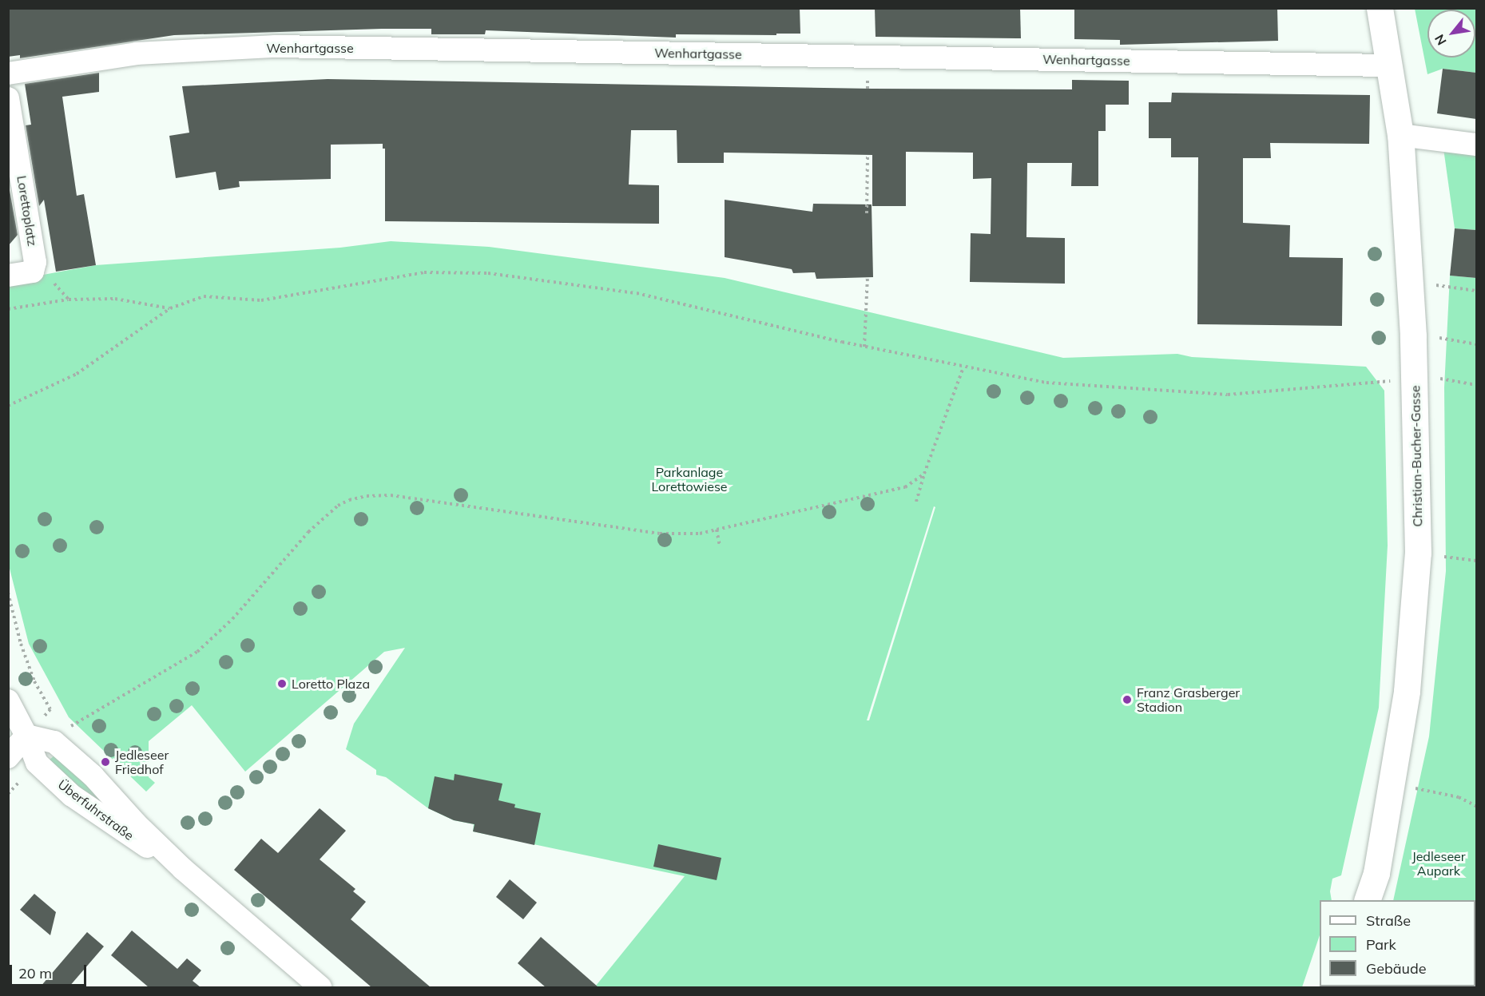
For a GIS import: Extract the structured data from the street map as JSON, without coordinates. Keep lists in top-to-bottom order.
{
  "streets": {
    "street": [
      "Wenhartgasse",
      "Lorettoplatz",
      "Christian-Bucher-Gasse",
      "Überfuhrstraße"
    ]
  },
  "crossings": [
    ["Wenhartgasse", "Christian-Bucher-Gasse"]
  ],
  "parks": ["Parkanlage Lorettowiese", "Jedleseer Aupark"],
  "places": ["Loretto Plaza", "Franz Grasberger Stadion", "Jedleseer Friedhof"],
  "legend": ["Straße", "Park", "Gebäude"],
  "scale_bar": "20 m",
  "north": "bottom left"
}
